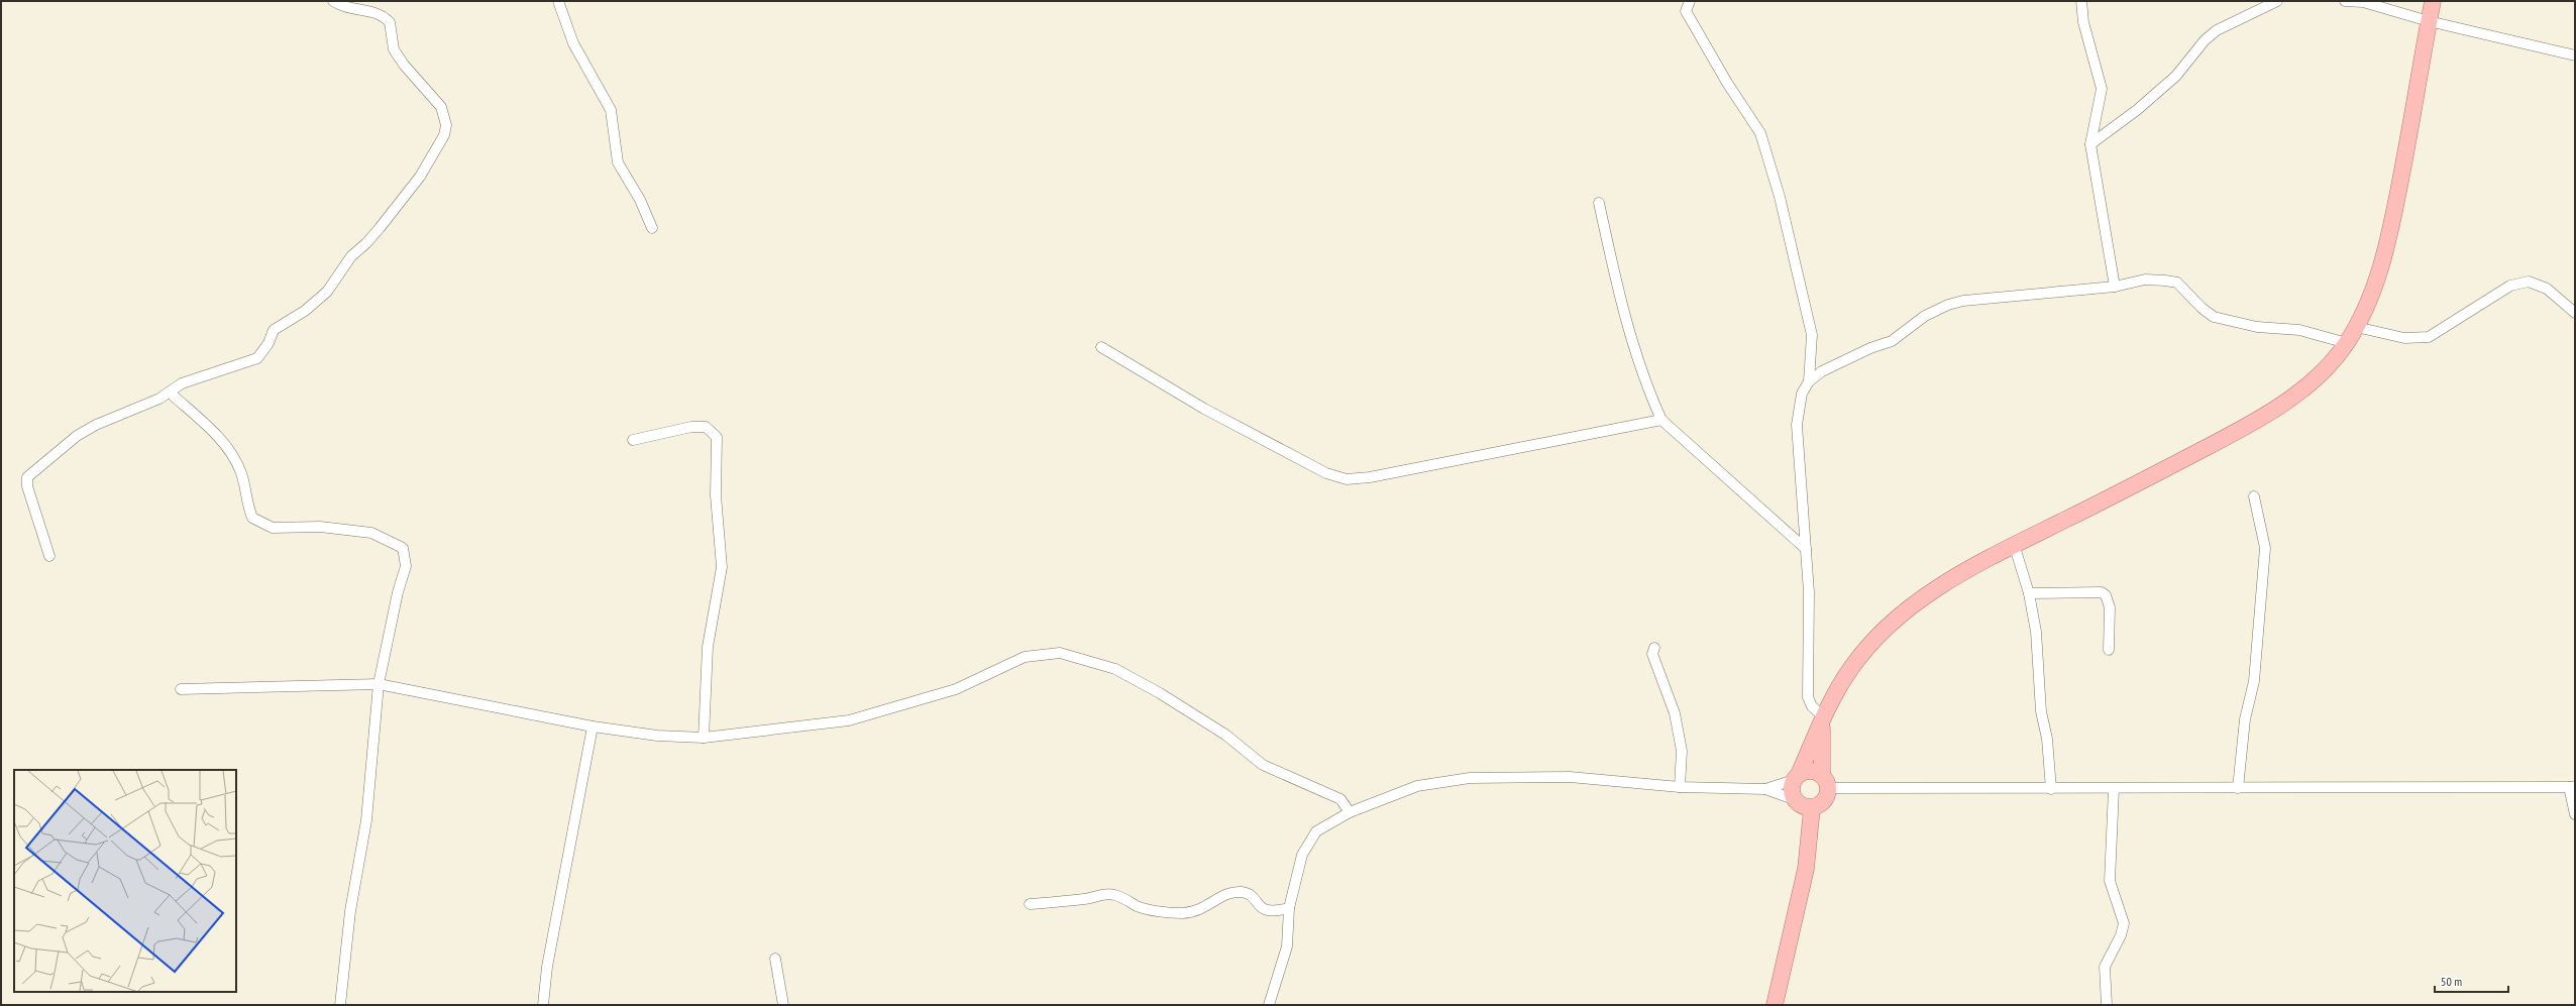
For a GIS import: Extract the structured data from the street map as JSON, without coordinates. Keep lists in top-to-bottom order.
{
  "scale_bar": "50 m"
}
